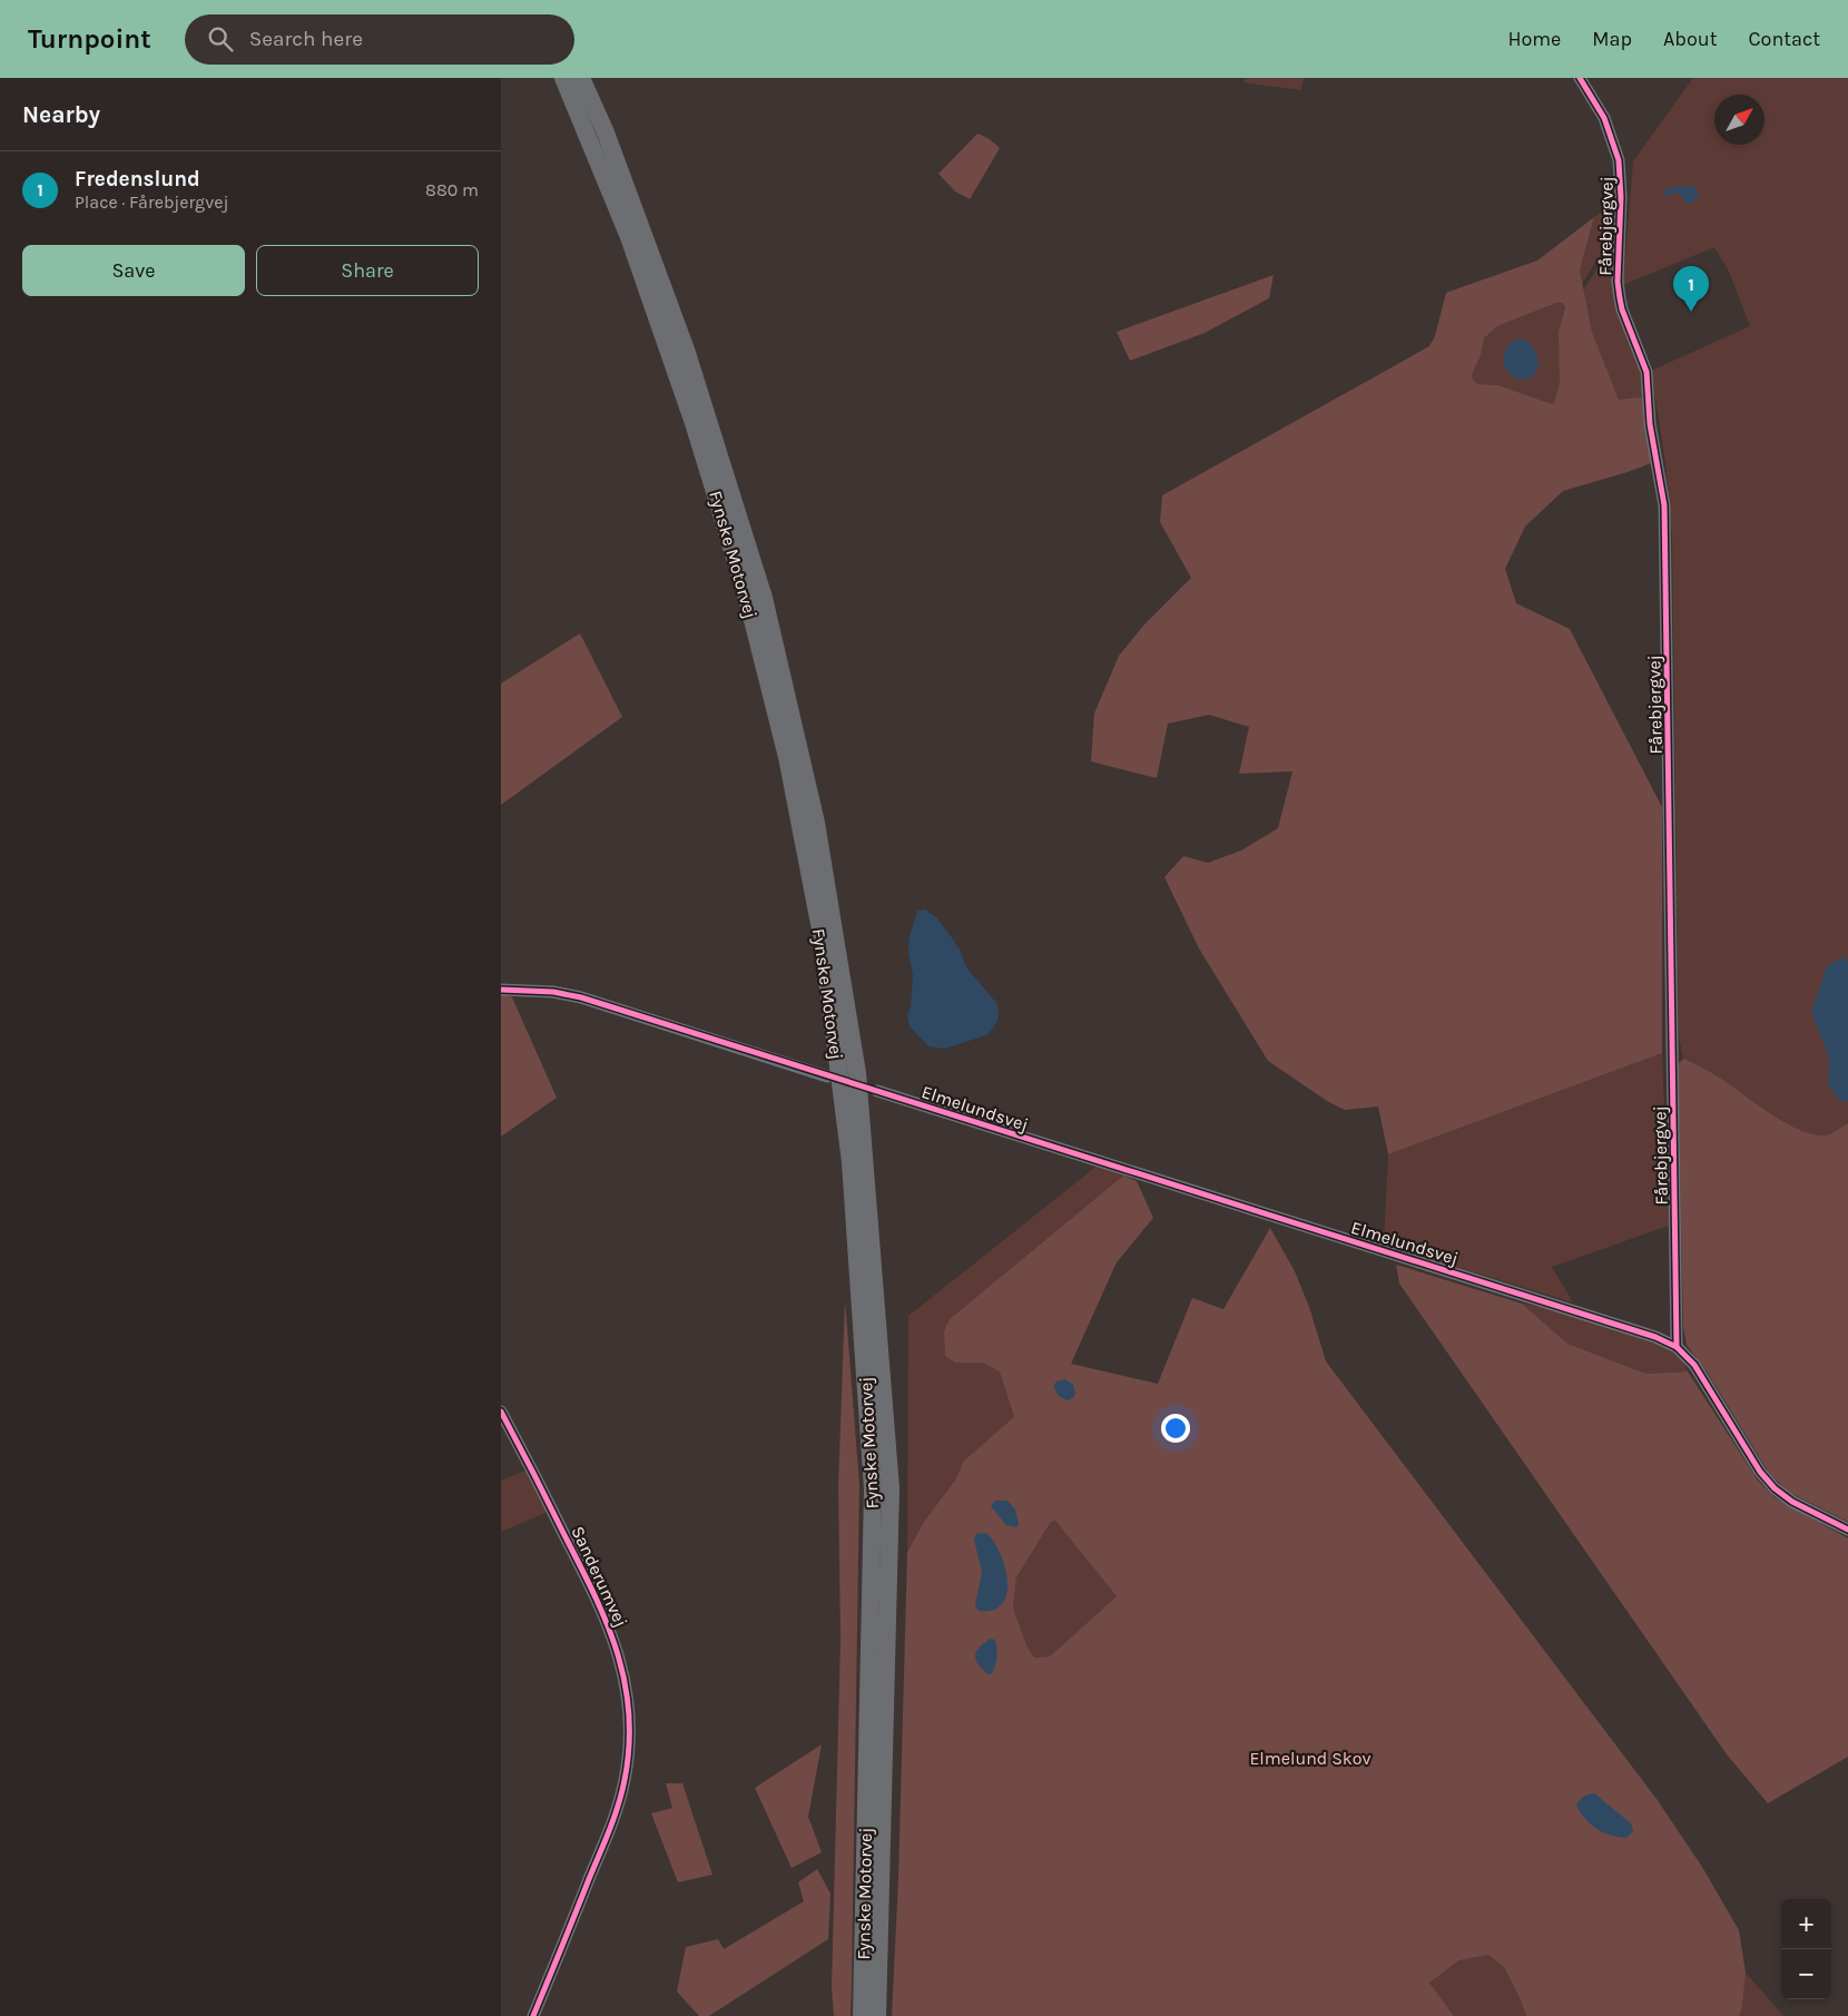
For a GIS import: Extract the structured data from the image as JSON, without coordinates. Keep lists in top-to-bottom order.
{
  "streets": {
    "highway": ["Fynske Motorvej"],
    "street": ["Fårebjergvej", "Elmelundsvej", "Sanderumvej"]
  },
  "crossings": [
    ["Fårebjergvej", "Elmelundsvej"]
  ],
  "parks": ["Elmelund Skov"],
  "north": "top right",
  "page": {
    "header": "Turnpoint",
    "search": "Search here",
    "nav": [
      "Home",
      "Map",
      "About",
      "Contact"
    ],
    "heading": "Nearby",
    "list": [
      {
        "mark": "1",
        "name": "Fredenslund",
        "note": "Place · Fårebjergvej",
        "value": "880 m"
      }
    ],
    "buttons": ["Save", "Share"],
    "pins": "1",
    "map_buttons": ["+", "−"]
  }
}
